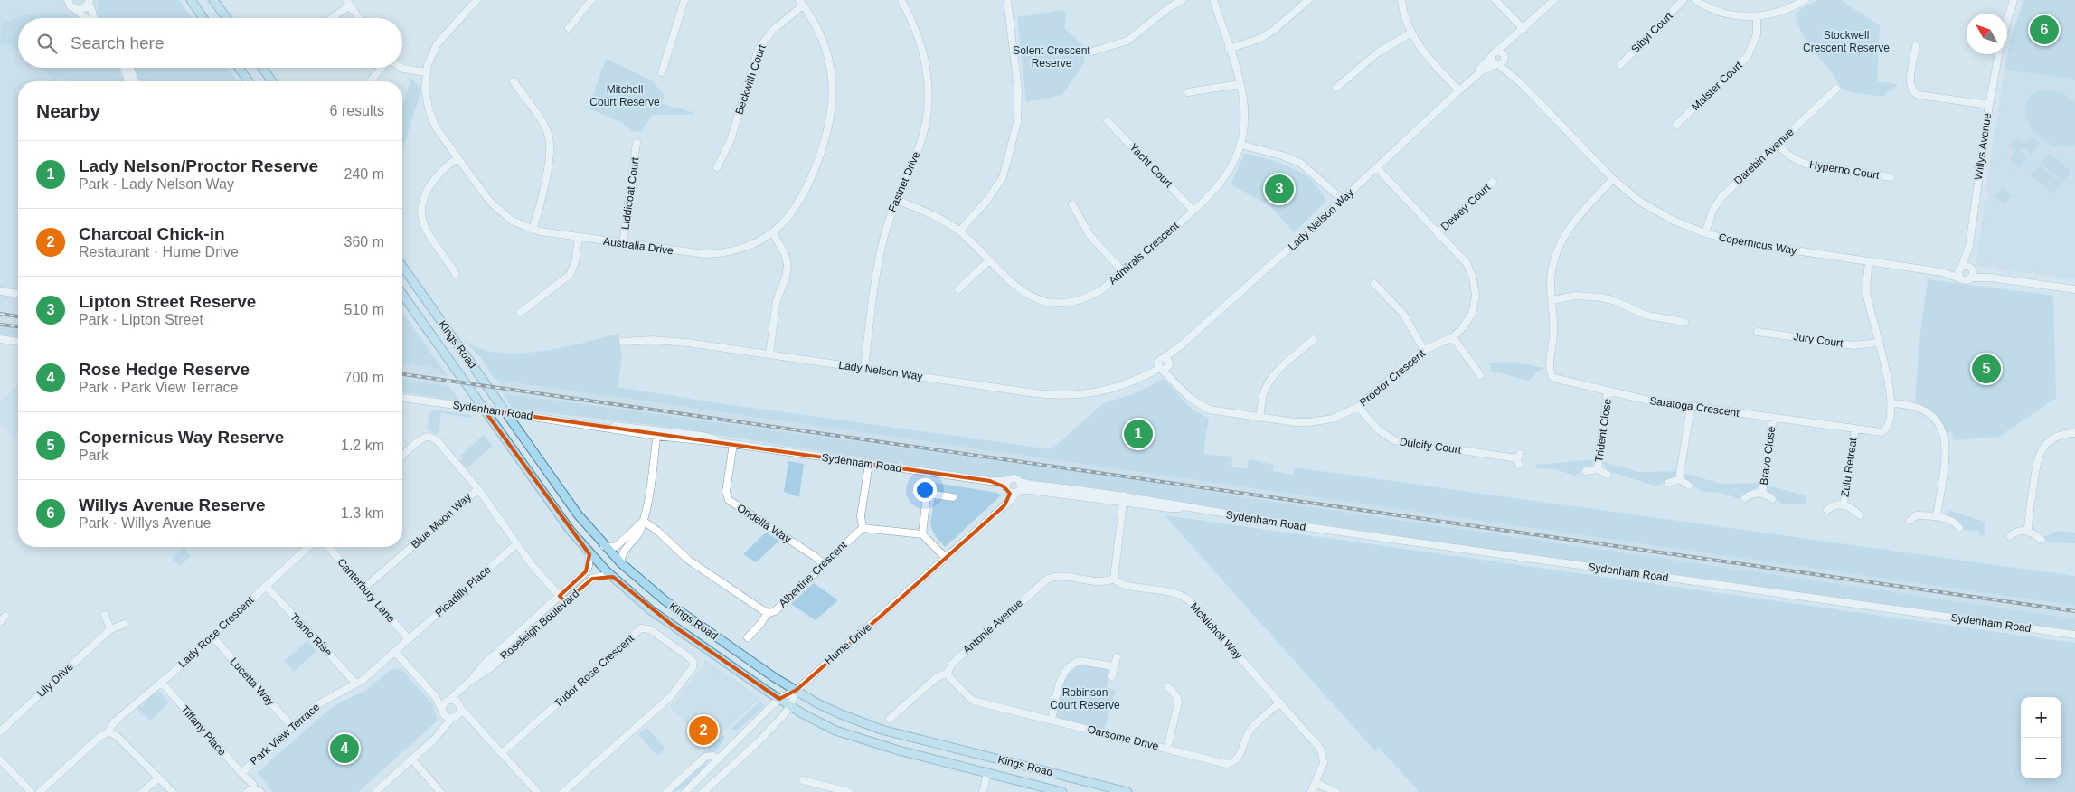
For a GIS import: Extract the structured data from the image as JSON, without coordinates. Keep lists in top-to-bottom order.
{
  "streets": {
    "main road": ["Kings Road"],
    "street": [
      "Sibyl Court",
      "Beckwith Court",
      "Malster Court",
      "Willys Avenue",
      "Darebin Avenue",
      "Yacht Court",
      "Hyperno Court",
      "Fastnet Drive",
      "Liddicoat Court",
      "Dewey Court",
      "Lady Nelson Way",
      "Copernicus Way",
      "Australia Drive",
      "Admirals Crescent",
      "Jury Court",
      "Proctor Crescent",
      "Saratoga Crescent",
      "Sydenham Road",
      "Trident Close",
      "Dulcify Court",
      "Bravo Close",
      "Zulu Retreat",
      "Blue Moon Way",
      "Ondella Way",
      "Albertine Crescent",
      "Canterbury Lane",
      "Picadilly Place",
      "Roseleigh Boulevard",
      "Antonie Avenue",
      "McNicholl Way",
      "Lady Rose Crescent",
      "Tiamo Rise",
      "Hume Drive",
      "Tudor Rose Crescent",
      "Lily Drive",
      "Lucetta Way",
      "Tiffany Place",
      "Park View Terrace",
      "Oarsome Drive"
    ]
  },
  "crossings": [
    ["Beckwith Court", "Australia Drive"],
    ["Willys Avenue", "Copernicus Way"],
    ["Darebin Avenue", "Hyperno Court"],
    ["Darebin Avenue", "Copernicus Way"],
    ["Yacht Court", "Admirals Crescent"],
    ["Fastnet Drive", "Lady Nelson Way"],
    ["Fastnet Drive", "Admirals Crescent"],
    ["Liddicoat Court", "Australia Drive"],
    ["Dewey Court", "Proctor Crescent"],
    ["Lady Nelson Way", "Copernicus Way"],
    ["Lady Nelson Way", "Proctor Crescent"],
    ["Copernicus Way", "Saratoga Crescent"],
    ["Jury Court", "Saratoga Crescent"],
    ["Kings Road", "Roseleigh Boulevard"],
    ["Kings Road", "Hume Drive"],
    ["Proctor Crescent", "Dulcify Court"],
    ["Saratoga Crescent", "Trident Close"],
    ["Saratoga Crescent", "Bravo Close"],
    ["Saratoga Crescent", "Zulu Retreat"],
    ["Sydenham Road", "Ondella Way"],
    ["Sydenham Road", "Hume Drive"],
    ["Blue Moon Way", "Canterbury Lane"],
    ["Ondella Way", "Albertine Crescent"],
    ["Canterbury Lane", "Picadilly Place"],
    ["Canterbury Lane", "Park View Terrace"],
    ["Picadilly Place", "Park View Terrace"],
    ["Antonie Avenue", "McNicholl Way"],
    ["Antonie Avenue", "Oarsome Drive"],
    ["McNicholl Way", "Oarsome Drive"],
    ["Lady Rose Crescent", "Tiamo Rise"],
    ["Lady Rose Crescent", "Lucetta Way"],
    ["Lady Rose Crescent", "Tiffany Place"],
    ["Tiamo Rise", "Park View Terrace"],
    ["Lucetta Way", "Park View Terrace"],
    ["Tiffany Place", "Park View Terrace"]
  ],
  "parks": [
    "Stockwell Crescent Reserve",
    "Solent Crescent Reserve",
    "Mitchell Court Reserve",
    "Robinson Court Reserve"
  ],
  "north": "top left",
  "page": {
    "pins": [
      "6",
      "3",
      "5",
      "1",
      "2",
      "4"
    ],
    "search": "Search here",
    "heading": ["Nearby", "6 results"],
    "list": [
      {
        "mark": "1",
        "name": "Lady Nelson/Proctor Reserve",
        "note": "Park · Lady Nelson Way",
        "value": "240 m"
      },
      {
        "mark": "2",
        "name": "Charcoal Chick-in",
        "note": "Restaurant · Hume Drive",
        "value": "360 m"
      },
      {
        "mark": "3",
        "name": "Lipton Street Reserve",
        "note": "Park · Lipton Street",
        "value": "510 m"
      },
      {
        "mark": "4",
        "name": "Rose Hedge Reserve",
        "note": "Park · Park View Terrace",
        "value": "700 m"
      },
      {
        "mark": "5",
        "name": "Copernicus Way Reserve",
        "note": "Park",
        "value": "1.2 km"
      },
      {
        "mark": "6",
        "name": "Willys Avenue Reserve",
        "note": "Park · Willys Avenue",
        "value": "1.3 km"
      }
    ],
    "map_buttons": ["+", "−"]
  }
}
